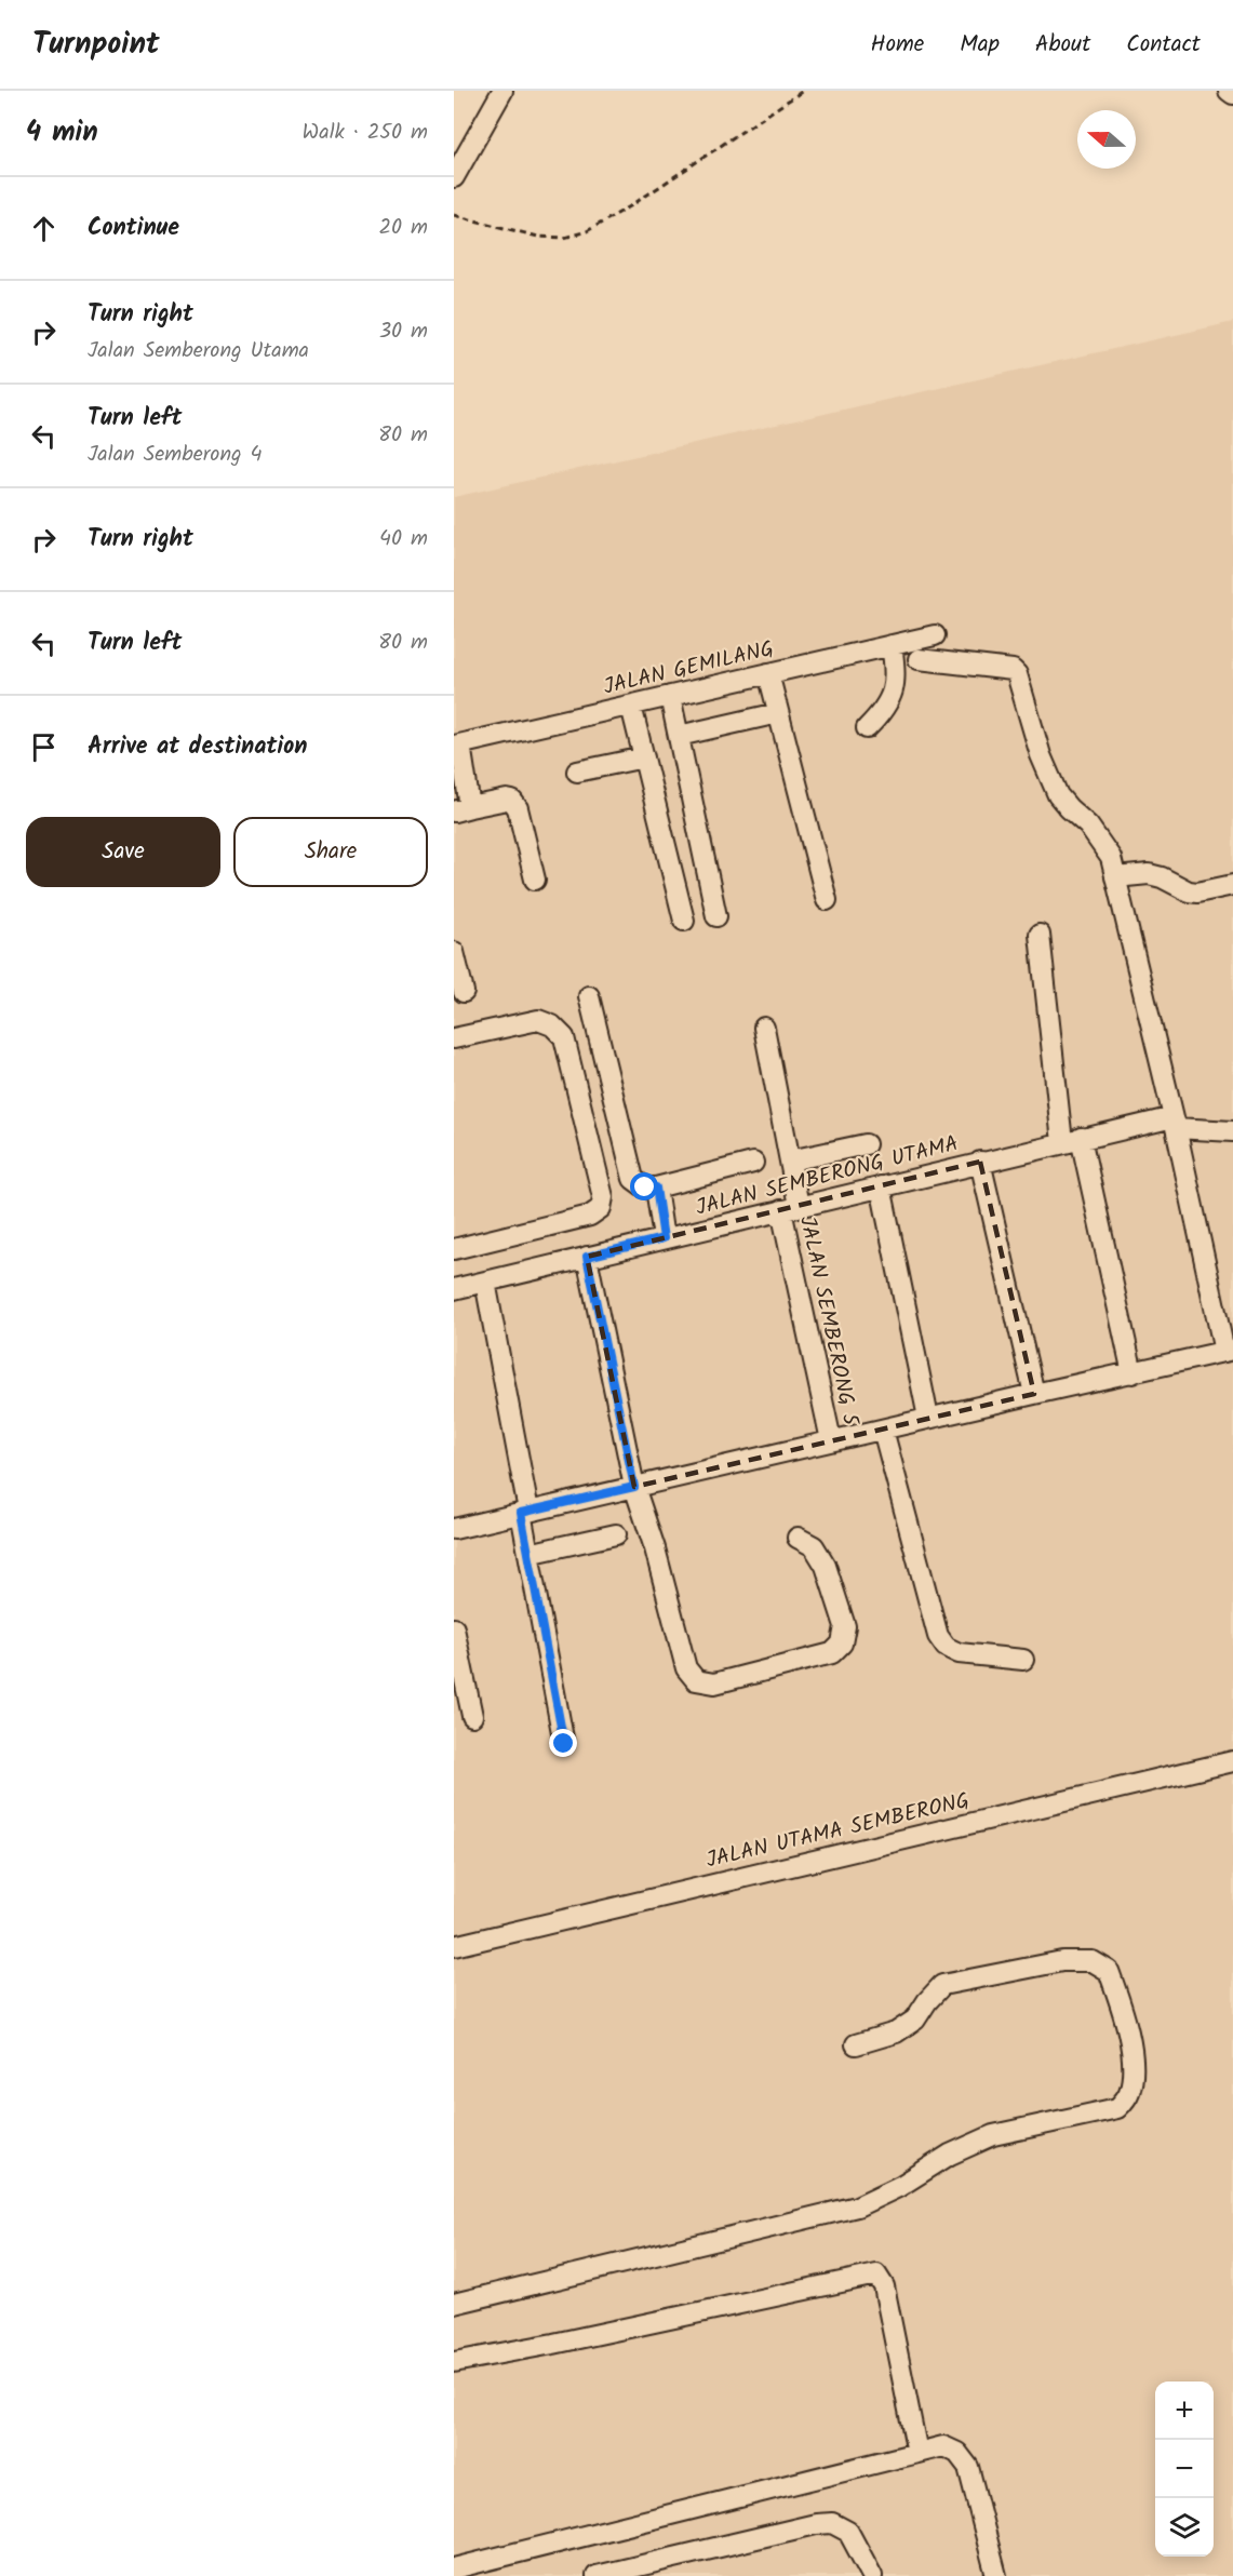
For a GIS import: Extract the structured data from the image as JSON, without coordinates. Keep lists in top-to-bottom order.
{
  "streets": {
    "street": [
      "JALAN GEMILANG",
      "JALAN SEMBERONG UTAMA",
      "JALAN SEMBERONG 5",
      "JALAN UTAMA SEMBERONG"
    ]
  },
  "crossings": [
    ["JALAN SEMBERONG UTAMA", "JALAN SEMBERONG 5"]
  ],
  "north": "left",
  "page": {
    "header": "Turnpoint",
    "nav": [
      "Home",
      "Map",
      "About",
      "Contact"
    ],
    "heading": ["4 min", "Walk · 250 m"],
    "list": [
      ["Continue", "20 m"],
      ["Turn right", "Jalan Semberong Utama", "30 m"],
      ["Turn left", "Jalan Semberong 4", "80 m"],
      ["Turn right", "40 m"],
      ["Turn left", "80 m"],
      "Arrive at destination"
    ],
    "buttons": ["Save", "Share"],
    "map_buttons": ["+", "−"]
  }
}
